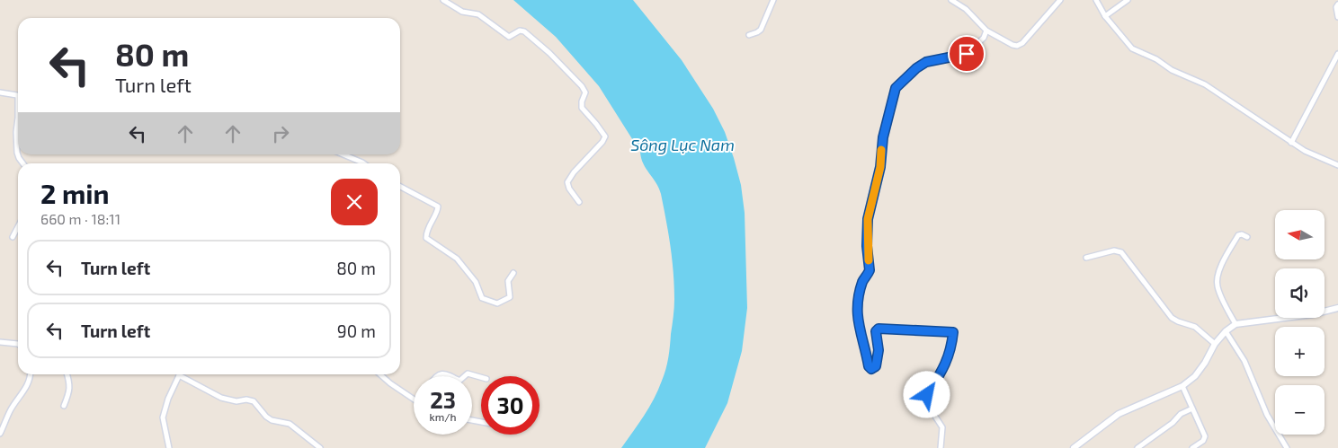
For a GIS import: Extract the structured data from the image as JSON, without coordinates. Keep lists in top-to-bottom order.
{
  "water": ["Sông Lục Nam"],
  "north": "left",
  "page": {
    "turn": ["80 m", "Turn left"],
    "heading": ["2 min", "660 m · 18:11"],
    "map_buttons": ["+", "−"],
    "list": [
      {
        "name": "Turn left",
        "value": "80 m"
      },
      {
        "name": "Turn left",
        "value": "90 m"
      }
    ],
    "speed": "23 km/h",
    "limit": "30"
  }
}
